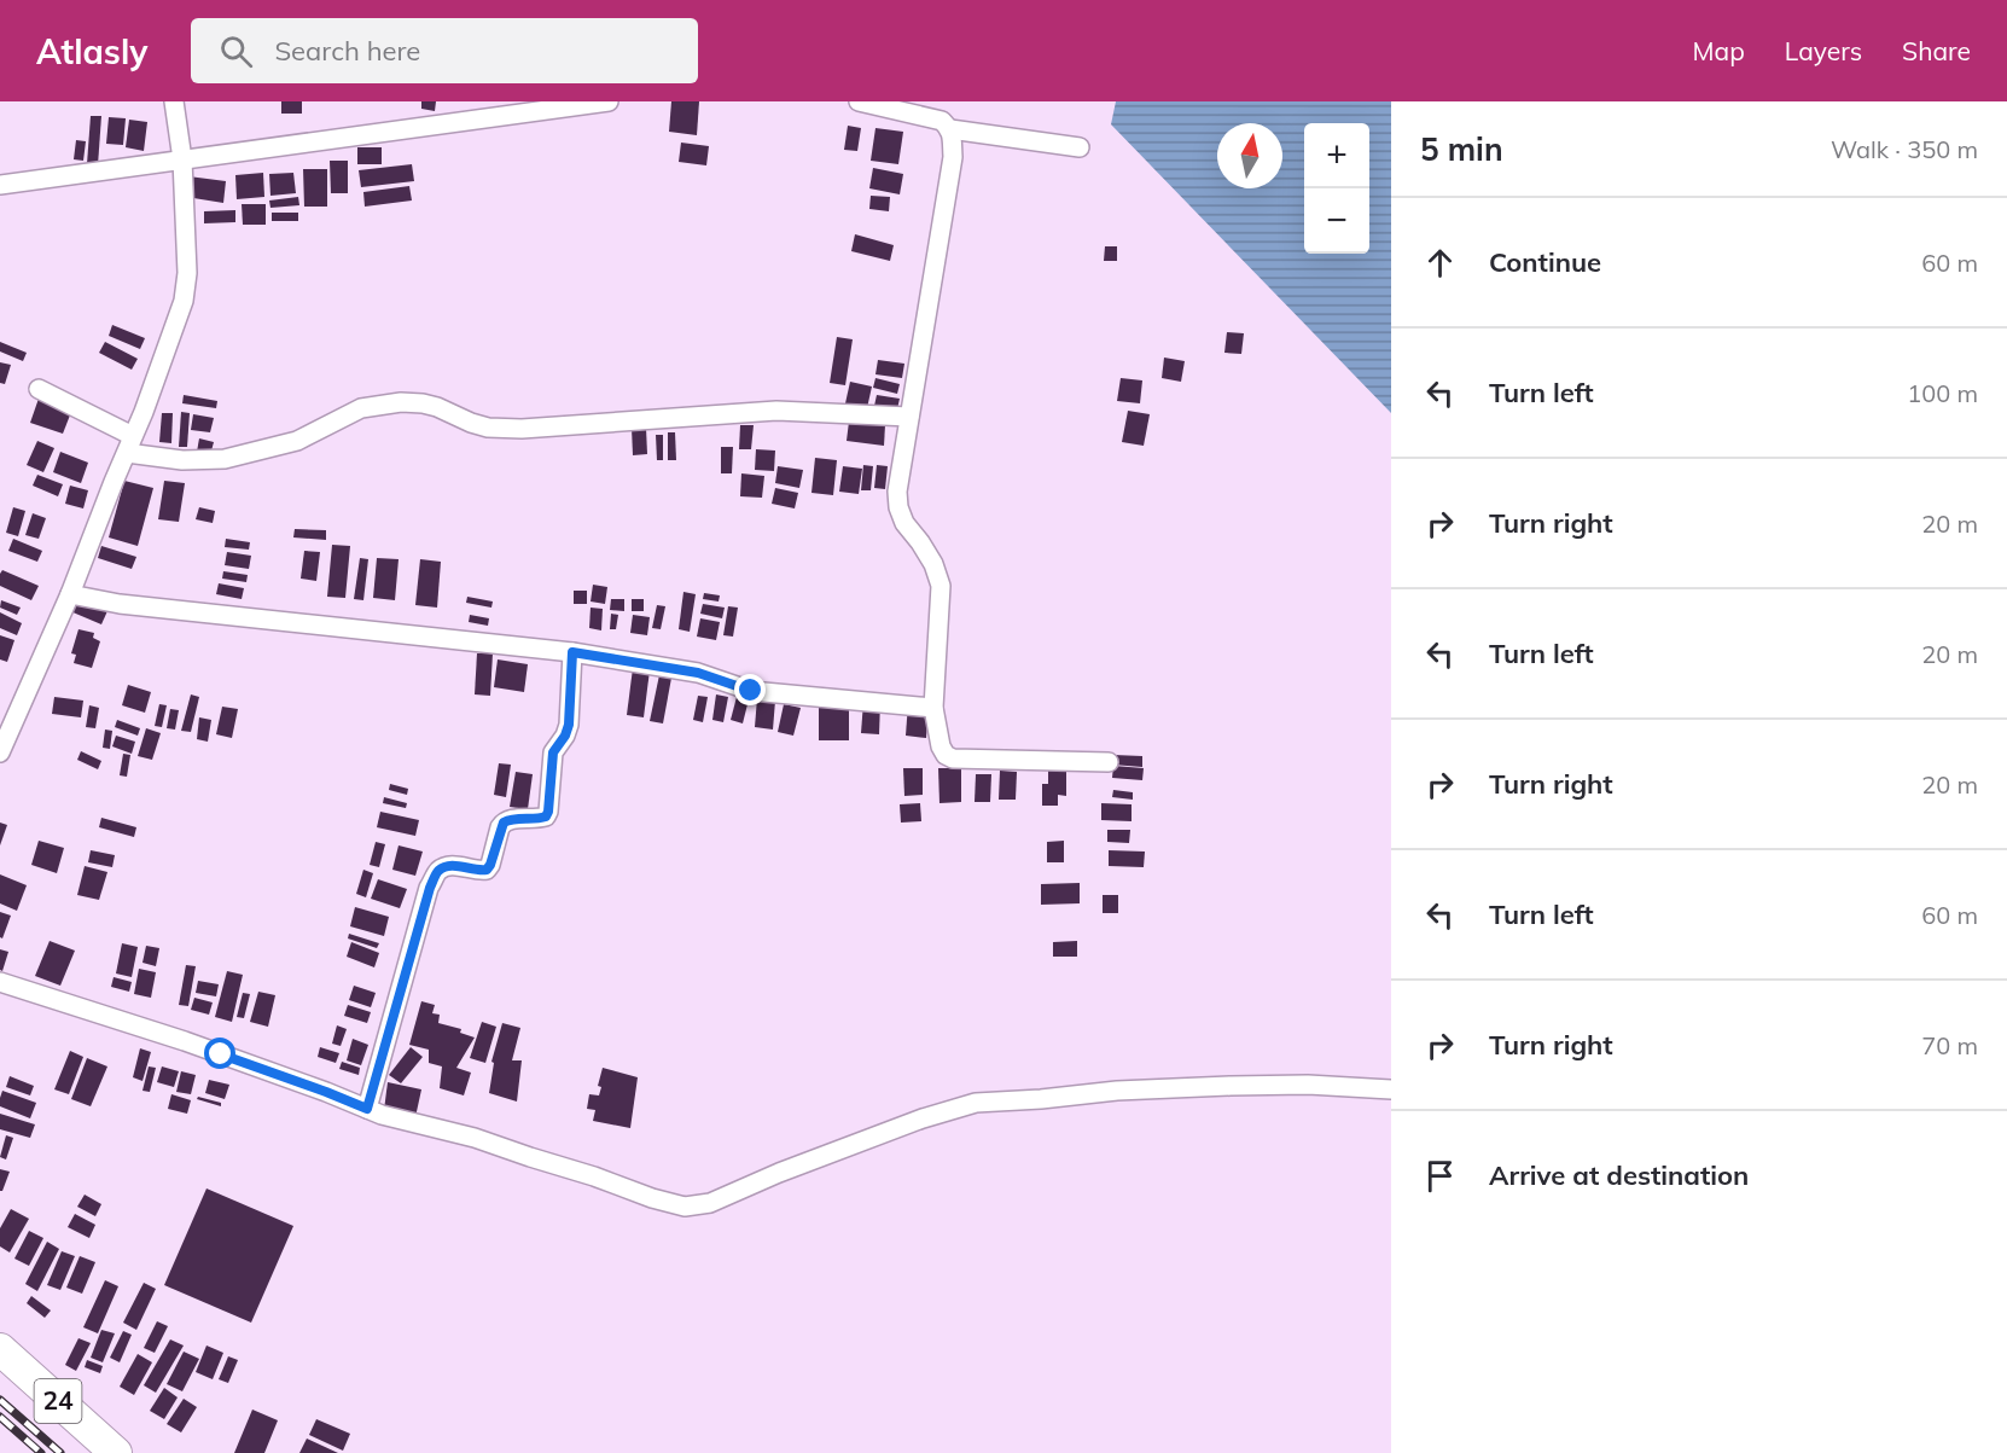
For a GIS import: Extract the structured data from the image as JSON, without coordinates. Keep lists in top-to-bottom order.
{
  "streets": {
    "highway": ["24"]
  },
  "north": "top",
  "page": {
    "header": "Atlasly",
    "search": "Search here",
    "nav": ["Map", "Layers", "Share"],
    "heading": ["5 min", "Walk · 350 m"],
    "map_buttons": ["+", "−"],
    "list": [
      ["Continue", "60 m"],
      ["Turn left", "100 m"],
      ["Turn right", "20 m"],
      ["Turn left", "20 m"],
      ["Turn right", "20 m"],
      ["Turn left", "60 m"],
      ["Turn right", "70 m"],
      "Arrive at destination"
    ]
  }
}
